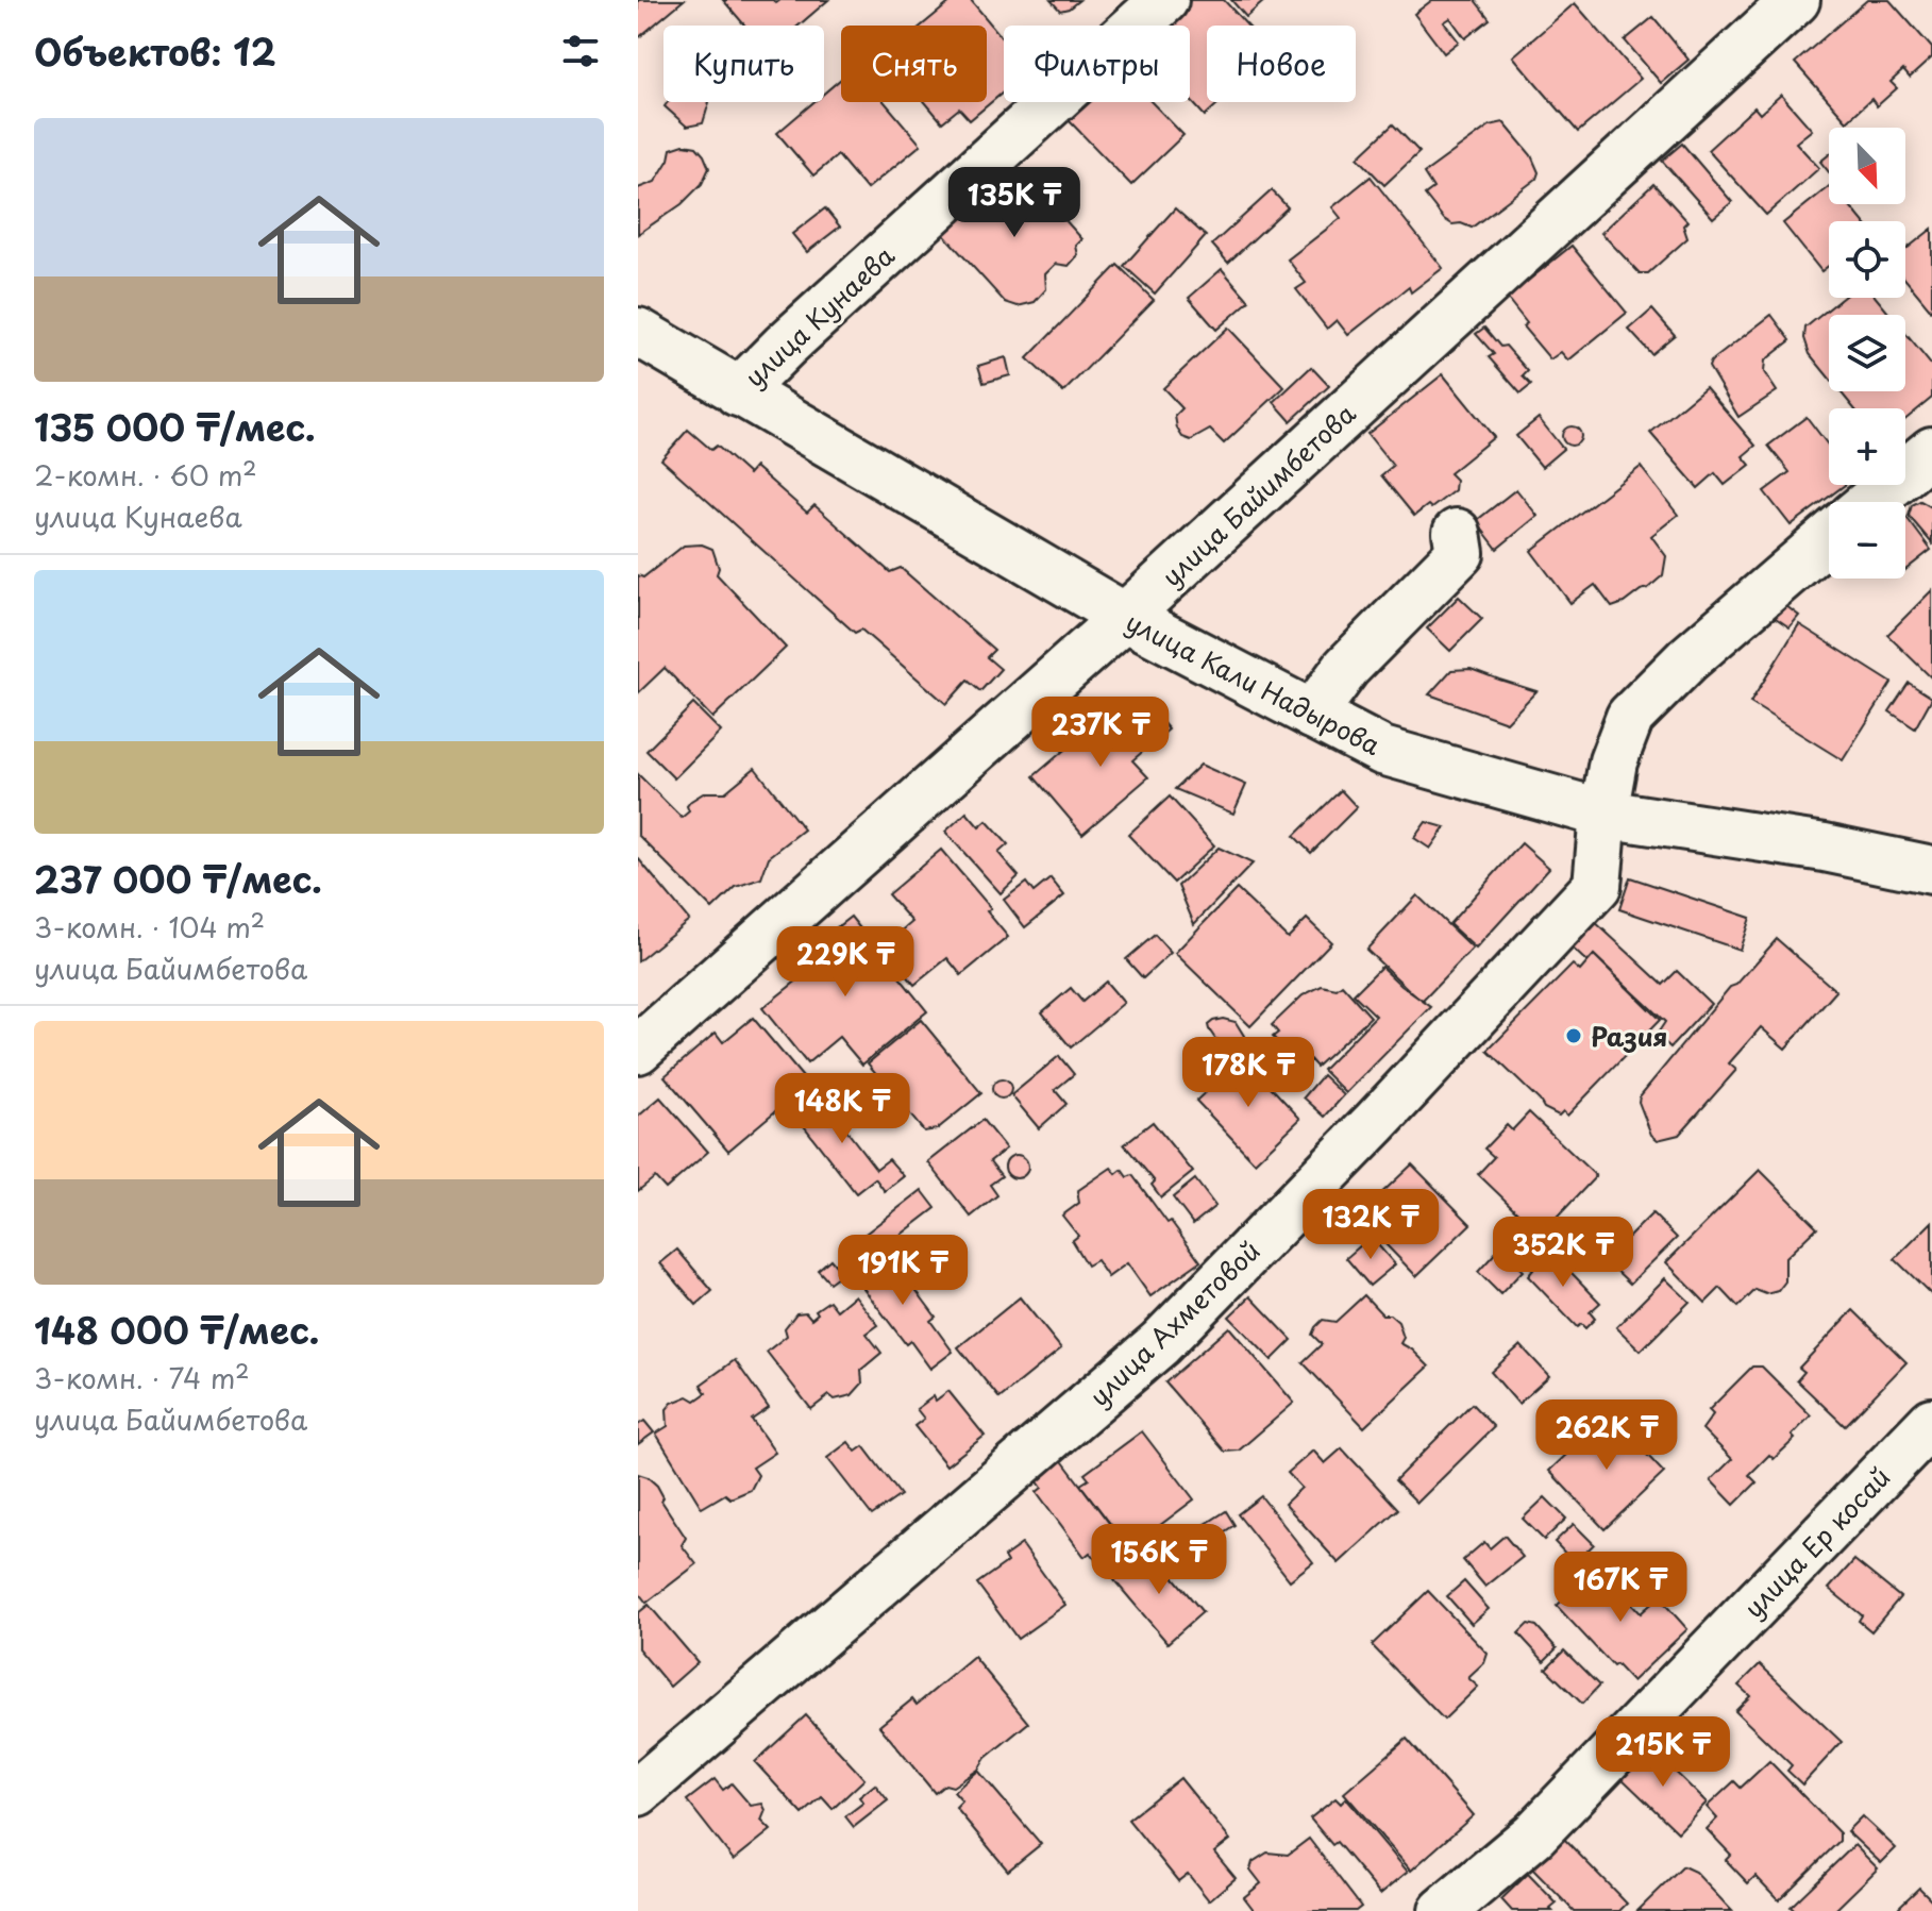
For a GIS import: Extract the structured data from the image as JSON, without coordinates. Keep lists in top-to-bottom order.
{
  "streets": {
    "street": [
      "улица Кунаева",
      "улица Байимбетова",
      "улица Кали Надырова",
      "улица Ахметовой",
      "улица Ер косай"
    ]
  },
  "crossings": [
    ["улица Кунаева", "улица Кали Надырова"],
    ["улица Байимбетова", "улица Кали Надырова"],
    ["улица Кали Надырова", "улица Ахметовой"]
  ],
  "places": ["Разия"],
  "north": "bottom right",
  "page": {
    "heading": "Объектов: 12",
    "chip": [
      "Купить",
      "Снять",
      "Фильтры",
      "Новое"
    ],
    "list": [
      {
        "name": "135 000 ₸/мес.",
        "note": "2-комн. · 60 m² · улица Кунаева"
      },
      {
        "name": "237 000 ₸/мес.",
        "note": "3-комн. · 104 m² · улица Байимбетова"
      },
      {
        "name": "148 000 ₸/мес.",
        "note": "3-комн. · 74 m² · улица Байимбетова"
      }
    ],
    "map_buttons": ["+", "−"],
    "price": [
      "135K ₸",
      "237K ₸",
      "229K ₸",
      "178K ₸",
      "148K ₸",
      "132K ₸",
      "352K ₸",
      "191K ₸",
      "262K ₸",
      "156K ₸",
      "167K ₸",
      "215K ₸"
    ]
  }
}
